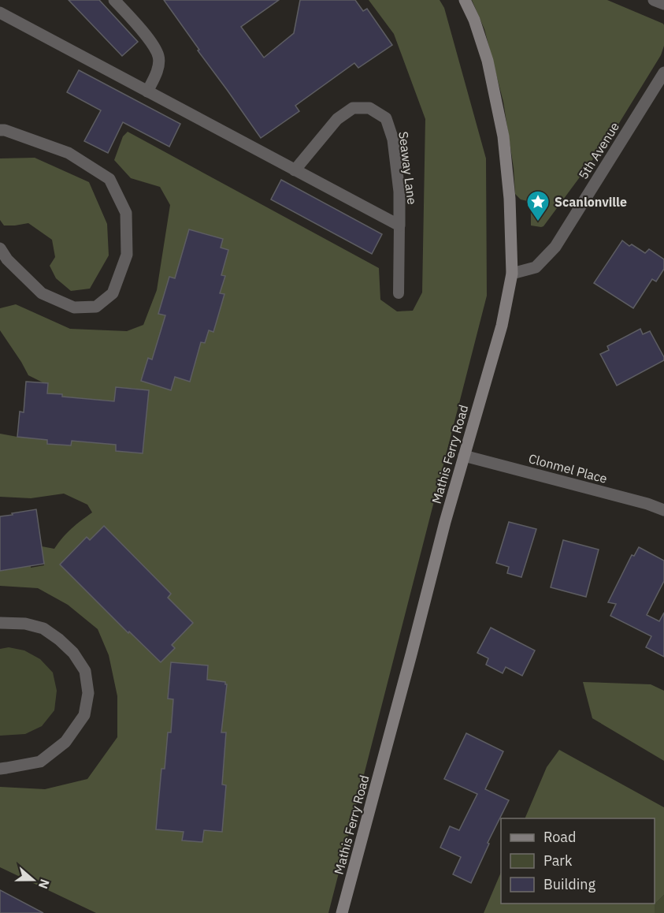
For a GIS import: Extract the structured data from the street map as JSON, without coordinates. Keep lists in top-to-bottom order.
{
  "streets": {
    "main road": ["Mathis Ferry Road"],
    "street": ["5th Avenue", "Seaway Lane", "Clonmel Place"]
  },
  "crossings": [
    ["5th Avenue", "Mathis Ferry Road"],
    ["Mathis Ferry Road", "Clonmel Place"]
  ],
  "places": {
    "place": ["Scanlonville"]
  },
  "legend": ["Road", "Park", "Building"],
  "north": "right"
}
